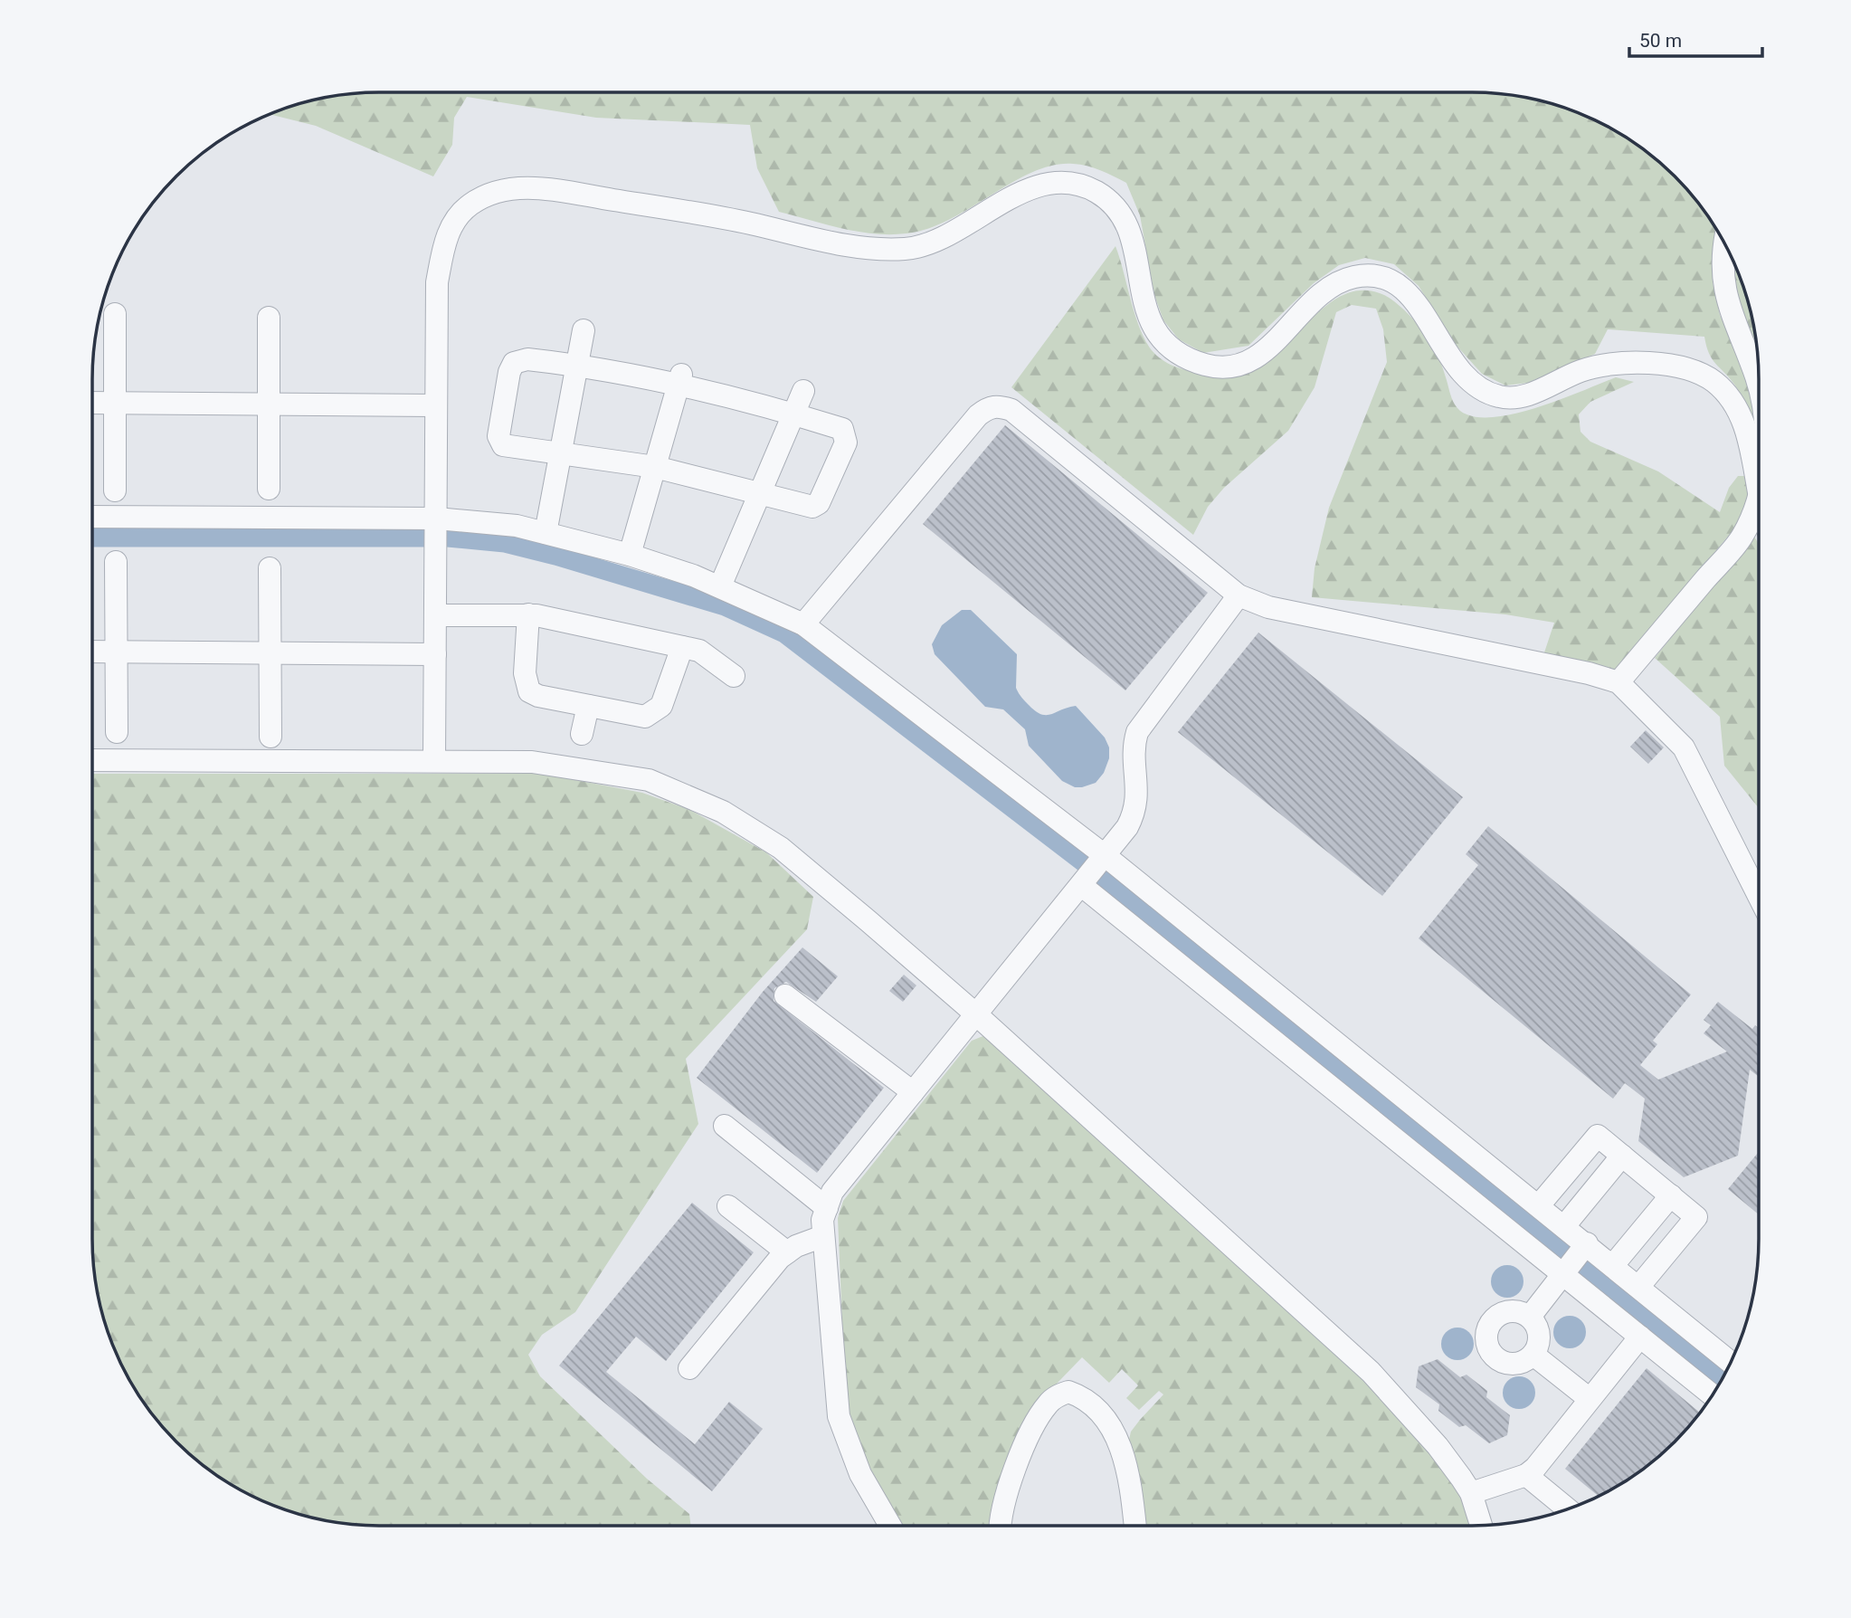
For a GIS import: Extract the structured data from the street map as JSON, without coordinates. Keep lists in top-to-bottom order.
{
  "scale_bar": "50 m"
}
